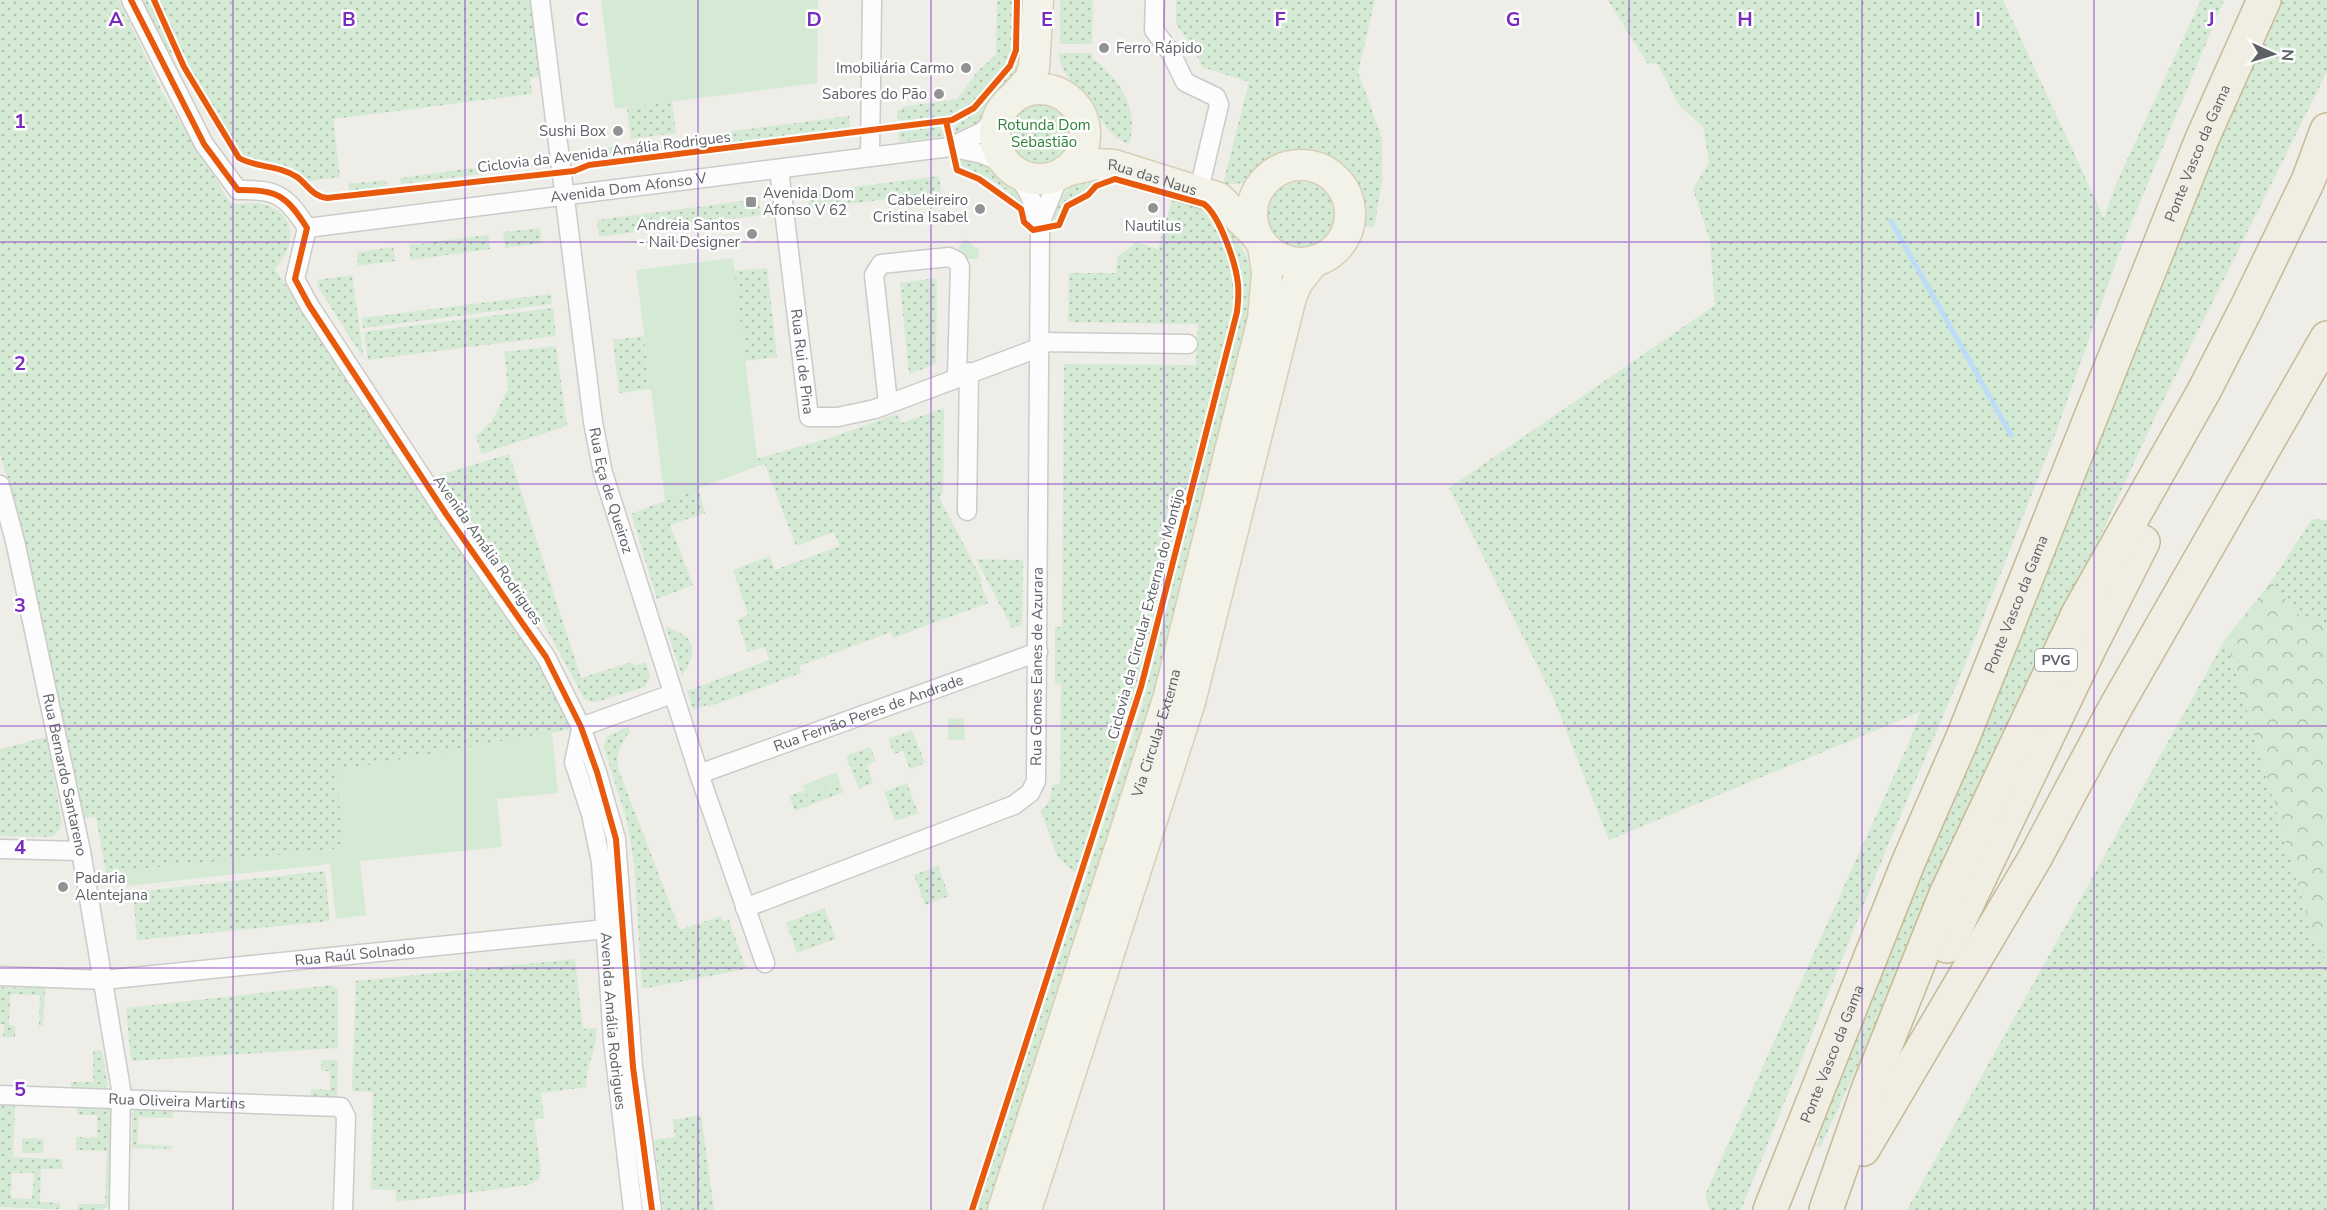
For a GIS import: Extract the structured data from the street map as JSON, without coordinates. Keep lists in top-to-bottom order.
{
  "streets": {
    "highway": ["Ponte Vasco da Gama", "PVG"],
    "main road": ["Rua das Naus", "Via Circular Externa"],
    "street": [
      "Avenida Dom Afonso V",
      "Rua Rui de Pina",
      "Rua Eça de Queiroz",
      "Avenida Amália Rodrigues",
      "Rua Gomes Eanes de Azurara",
      "Rua Fernão Peres de Andrade",
      "Rua Bernardo Santareno",
      "Rua Raúl Solnado",
      "Rua Oliveira Martins"
    ],
    "cycle path": ["Ciclovia da Avenida Amália Rodrigues", "Ciclovia da Circular Externa do Montijo"]
  },
  "crossings": [
    ["Rua das Naus", "Avenida Dom Afonso V"],
    ["Rua das Naus", "Rua Gomes Eanes de Azurara"],
    ["Rua das Naus", "Via Circular Externa"],
    ["Avenida Dom Afonso V", "Rua Rui de Pina"],
    ["Avenida Dom Afonso V", "Rua Eça de Queiroz"],
    ["Avenida Dom Afonso V", "Avenida Amália Rodrigues"],
    ["Avenida Dom Afonso V", "Rua Gomes Eanes de Azurara"],
    ["Rua Rui de Pina", "Rua Gomes Eanes de Azurara"],
    ["Rua Eça de Queiroz", "Rua Gomes Eanes de Azurara"],
    ["Rua Eça de Queiroz", "Rua Fernão Peres de Andrade"],
    ["Avenida Amália Rodrigues", "Rua Raúl Solnado"],
    ["Rua Gomes Eanes de Azurara", "Rua Fernão Peres de Andrade"],
    ["Rua Bernardo Santareno", "Rua Raúl Solnado"],
    ["Rua Bernardo Santareno", "Rua Oliveira Martins"]
  ],
  "parks": ["Rotunda Dom Sebastião"],
  "places": {
    "other": [
      "Ferro Rápido",
      "Imobiliária Carmo",
      "Sabores do Pão",
      "Sushi Box",
      "Nautilus",
      "Cabeleireiro Cristina Isabel",
      "Andreia Santos - Nail Designer",
      "Padaria Alentejana"
    ],
    "transit": ["Avenida Dom Afonso V 62"]
  },
  "north": "right",
  "grid": {
    "columns": [
      "A",
      "B",
      "C",
      "D",
      "E",
      "F",
      "G",
      "H",
      "I",
      "J"
    ],
    "rows": [
      "1",
      "2",
      "3",
      "4",
      "5"
    ]
  }
}
